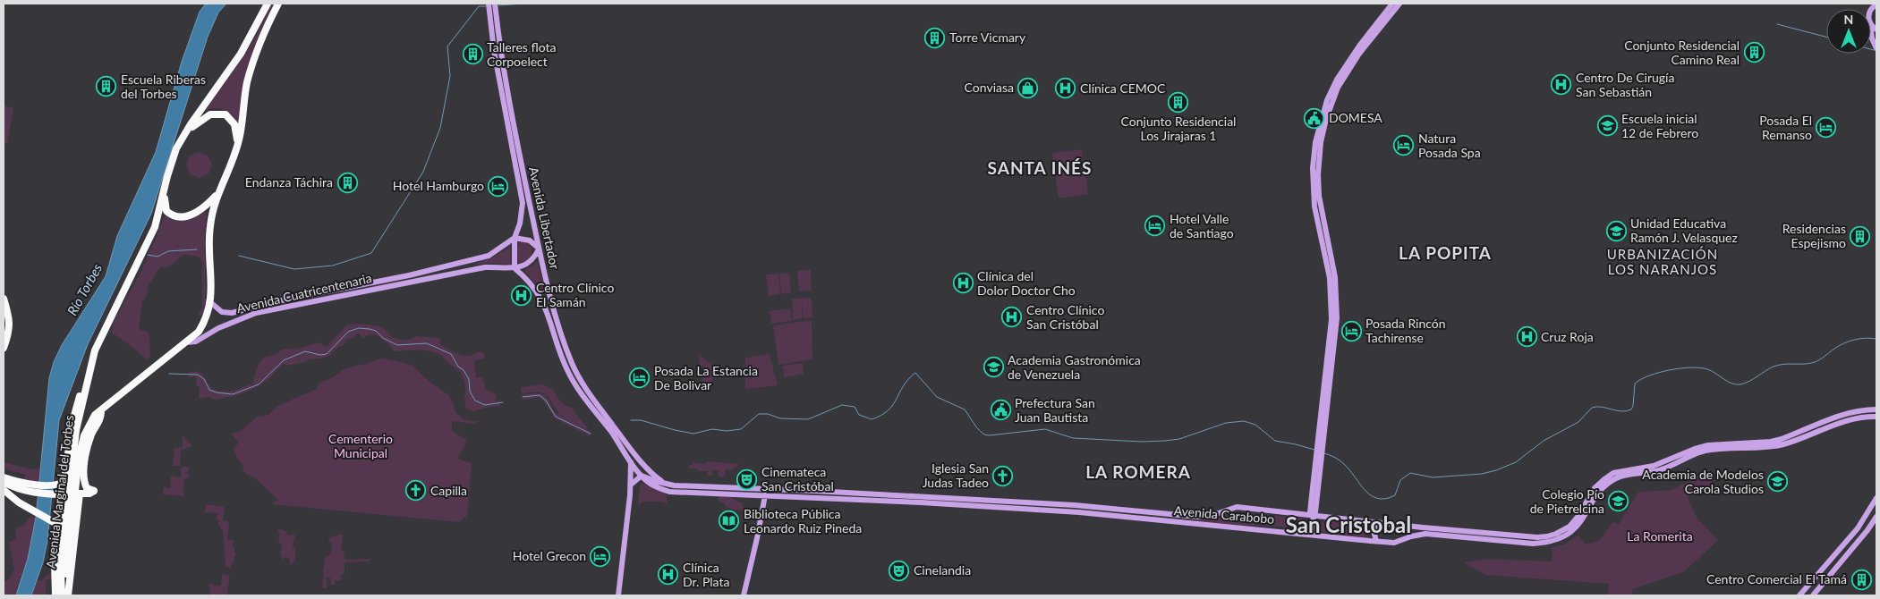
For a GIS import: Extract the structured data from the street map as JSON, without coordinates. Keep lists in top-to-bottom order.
{
  "streets": {
    "highway": ["Avenida Cuatricentenaria", "Avenida Marginal del Torbes"],
    "main road": ["Avenida Libertador", "Avenida Carabobo"]
  },
  "crossings": [
    ["Avenida Libertador", "Avenida Cuatricentenaria"],
    ["Avenida Libertador", "Avenida Carabobo"],
    ["Avenida Cuatricentenaria", "Avenida Marginal del Torbes"]
  ],
  "districts": [
    "SANTA INÉS",
    "LA POPITA",
    "URBANIZACIÓN LOS NARANJOS",
    "LA ROMERA",
    "San Cristobal"
  ],
  "water": ["Río Torbes"],
  "parks": ["Cementerio Municipal", "La Romerita"],
  "places": {
    "building": [
      "Torre Vicmary",
      "Conjunto Residencial Camino Real",
      "Talleres flota Corpoelect",
      "Escuela Riberas del Torbes",
      "Conjunto Residencial Los Jirajaras 1",
      "Endanza Táchira",
      "Residencias Espejismo",
      "Centro Comercial El Tamá"
    ],
    "hospital": [
      "Centro De Cirugía San Sebastián",
      "Clínica CEMOC",
      "Clínica del Dolor Doctor Cho",
      "Centro Clínico El Samán",
      "Centro Clínico San Cristóbal",
      "Cruz Roja",
      "Clínica Dr. Plata"
    ],
    "shop": ["Conviasa"],
    "public building": ["DOMESA", "Prefectura San Juan Bautista"],
    "school or university": [
      "Escuela inicial 12 de Febrero",
      "Unidad Educativa Ramón J. Velasquez",
      "Academia Gastronómica de Venezuela",
      "Academia de Modelos Carola Studios",
      "Colegio Pío de Pietrelcina"
    ],
    "hotel": [
      "Posada El Remanso",
      "Natura Posada Spa",
      "Hotel Hamburgo",
      "Hotel Valle de Santiago",
      "Posada Rincón Tachirense",
      "Posada La Estancia De Bolivar",
      "Hotel Grecon"
    ],
    "church": ["Iglesia San Judas Tadeo", "Capilla"],
    "theatre": ["Cinemateca San Cristóbal", "Cinelandia"],
    "library": ["Biblioteca Pública Leonardo Ruiz Pineda"]
  },
  "north": "top"
}
